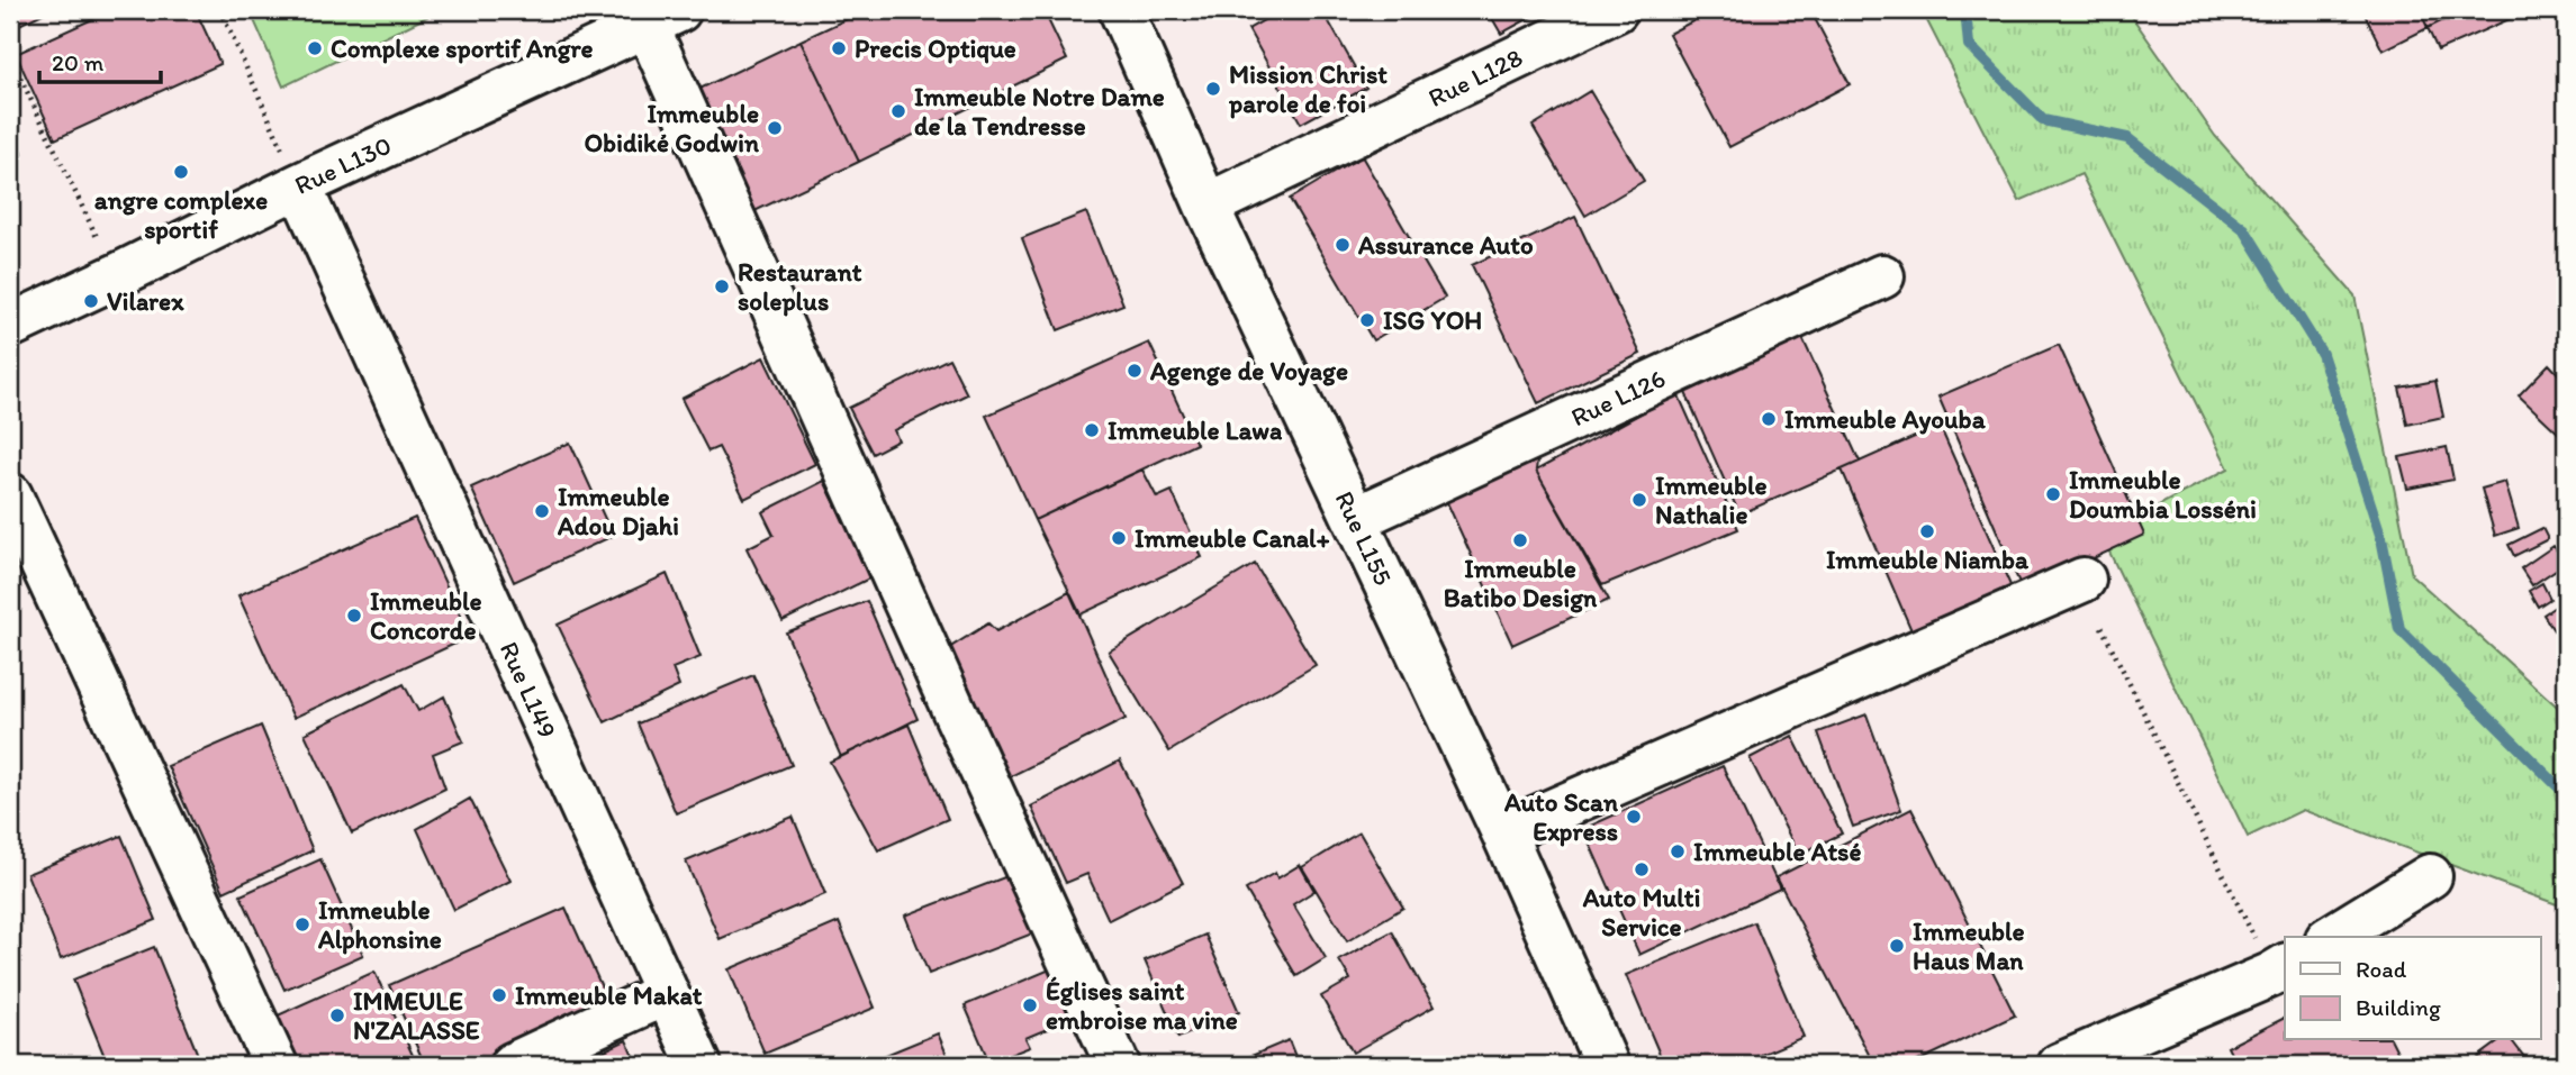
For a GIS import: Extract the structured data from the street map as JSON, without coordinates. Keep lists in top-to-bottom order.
{
  "streets": {
    "street": [
      "Rue L128",
      "Rue L130",
      "Rue L126",
      "Rue L155",
      "Rue L149"
    ]
  },
  "crossings": [
    ["Rue L128", "Rue L155"],
    ["Rue L130", "Rue L149"],
    ["Rue L126", "Rue L155"]
  ],
  "places": [
    "Complexe sportif Angre",
    "Precis Optique",
    "Mission Christ parole de foi",
    "Immeuble Notre Dame de la Tendresse",
    "Immeuble Obidiké Godwin",
    "angre complexe sportif",
    "Assurance Auto",
    "Restaurant soleplus",
    "Vilarex",
    "ISG YOH",
    "Agenge de Voyage",
    "Immeuble Ayouba",
    "Immeuble Lawa",
    "Immeuble Doumbia Losséni",
    "Immeuble Nathalie",
    "Immeuble Adou Djahi",
    "Immeuble Niamba",
    "Immeuble Canal+",
    "Immeuble Batibo Design",
    "Immeuble Concorde",
    "Auto Scan Express",
    "Immeuble Atsé",
    "Auto Multi Service",
    "Immeuble Alphonsine",
    "Immeuble Haus Man",
    "Immeuble Makat",
    "Églises saint embroise ma vine",
    "IMMEULE N'ZALASSE"
  ],
  "legend": ["Road", "Building"],
  "scale_bar": "20 m"
}
